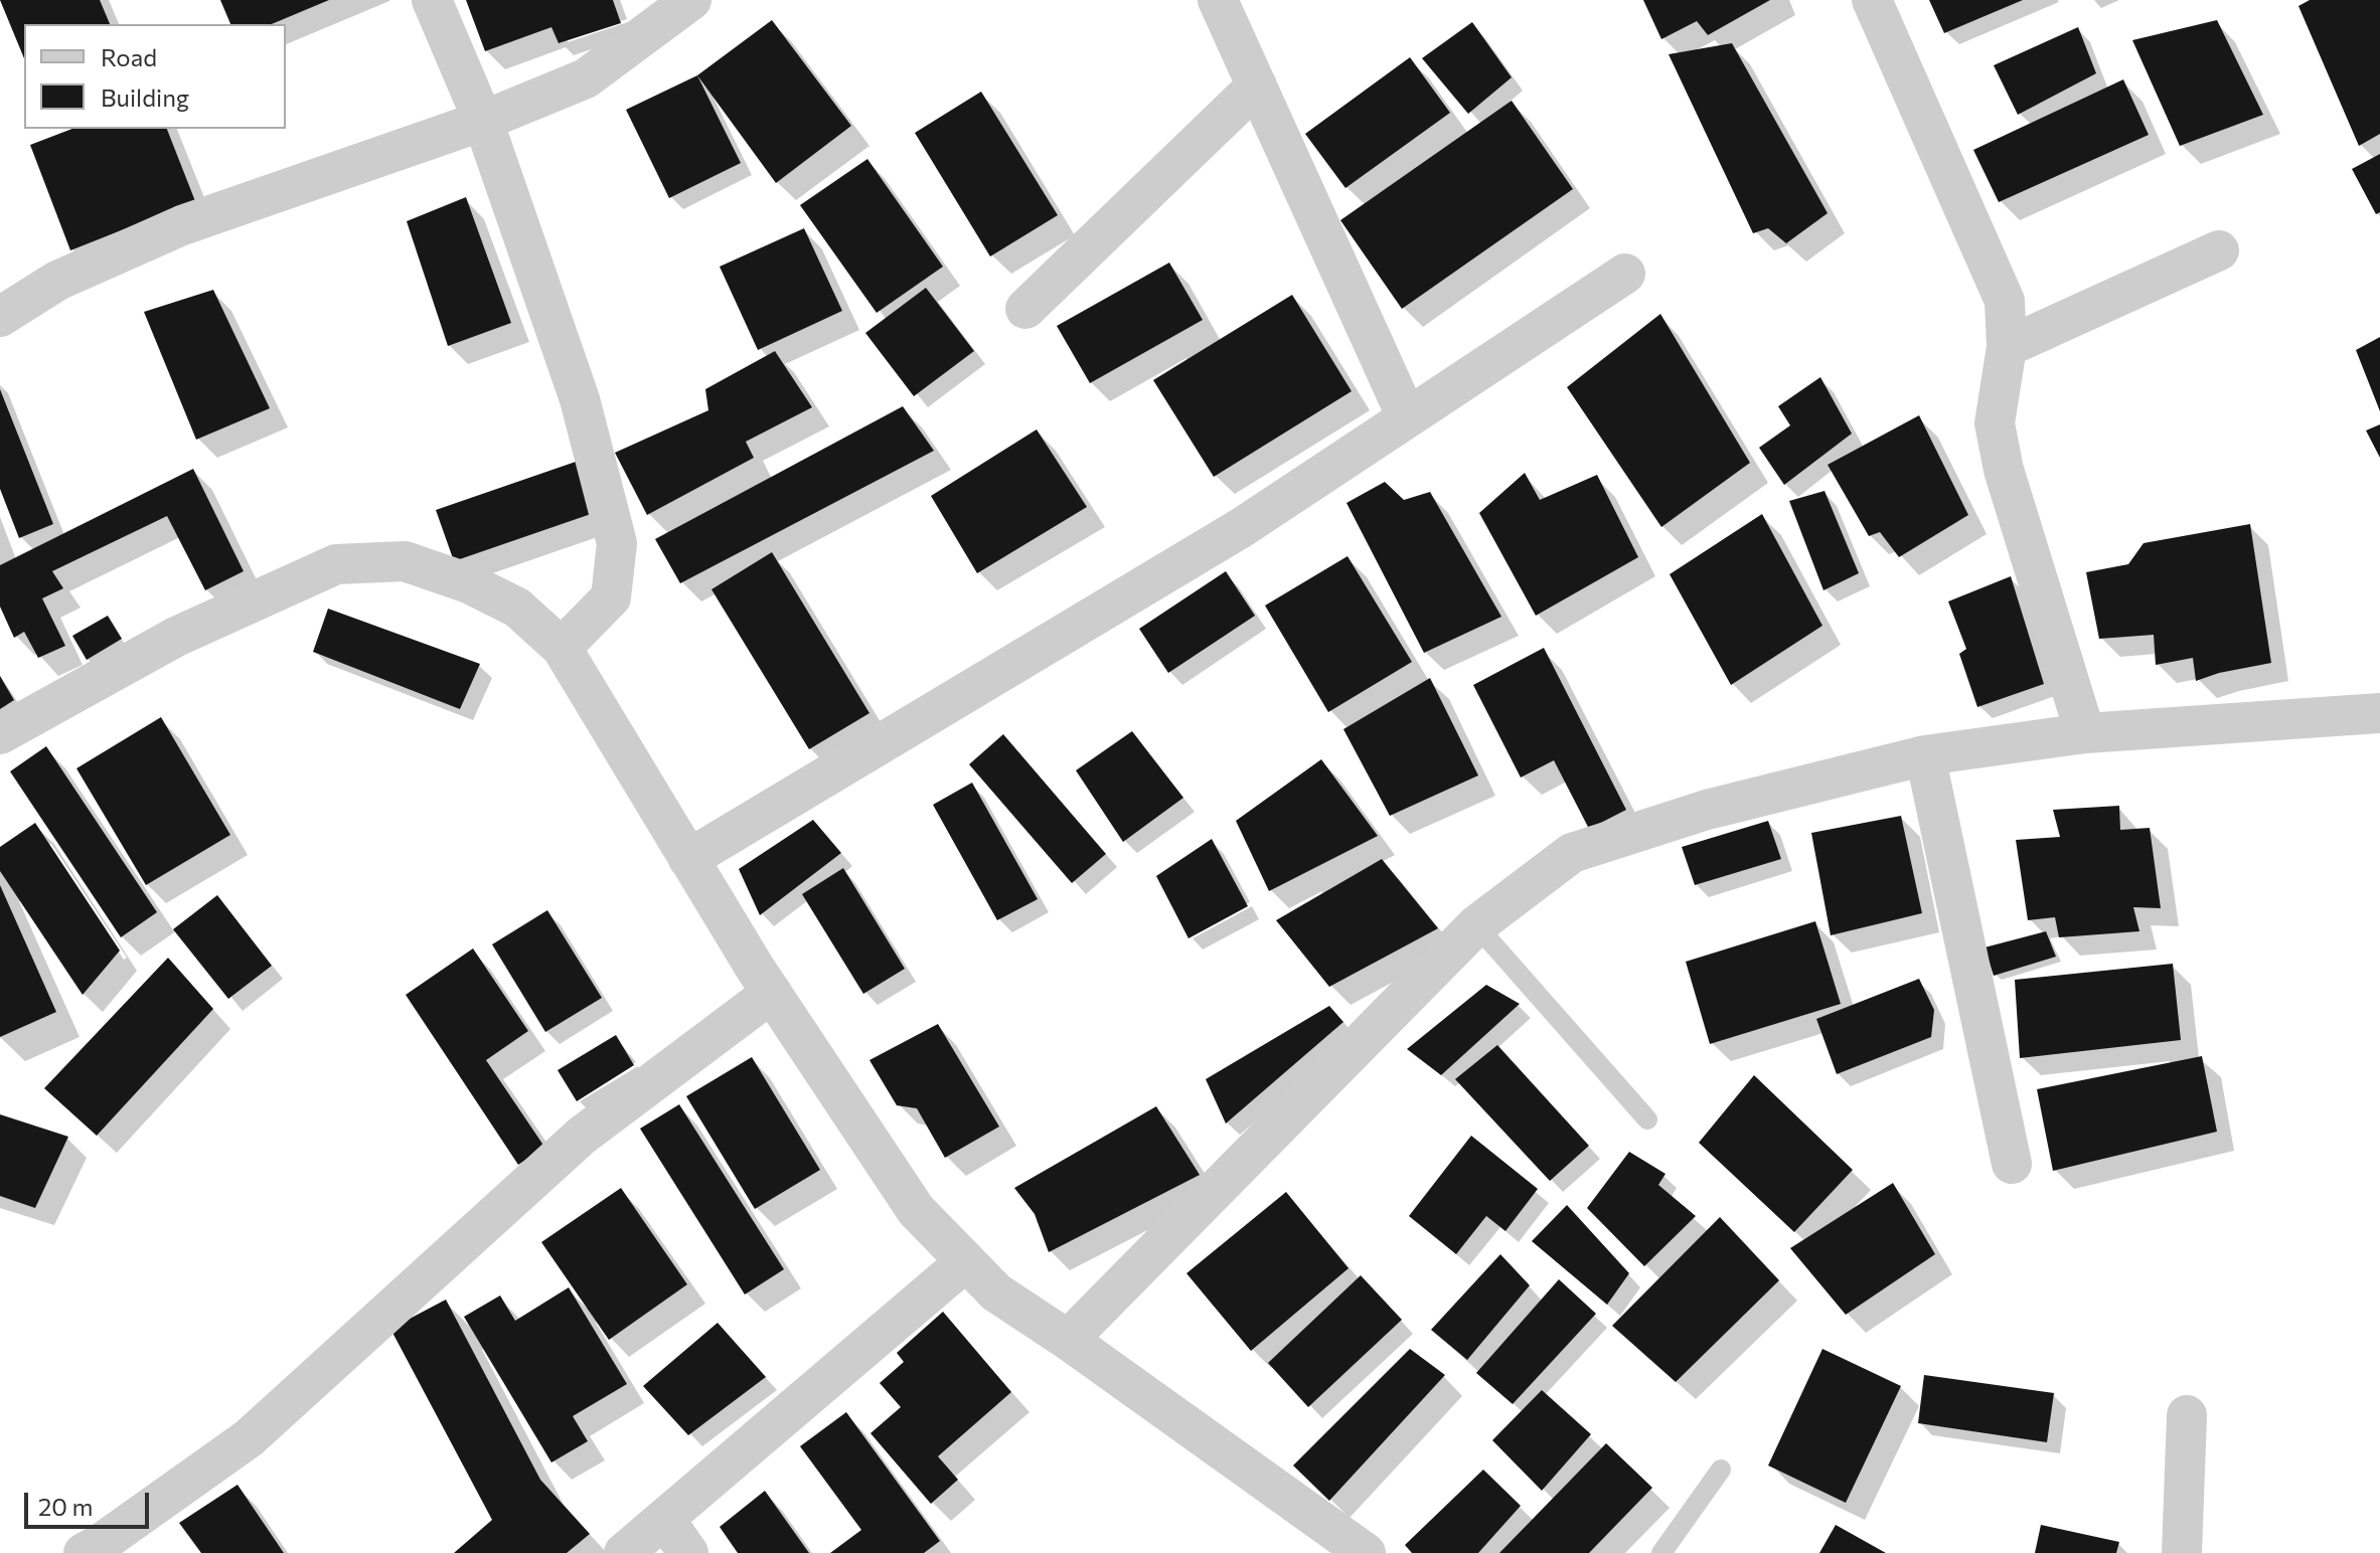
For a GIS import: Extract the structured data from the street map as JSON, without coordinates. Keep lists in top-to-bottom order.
{
  "legend": ["Road", "Building"],
  "scale_bar": "20 m"
}
